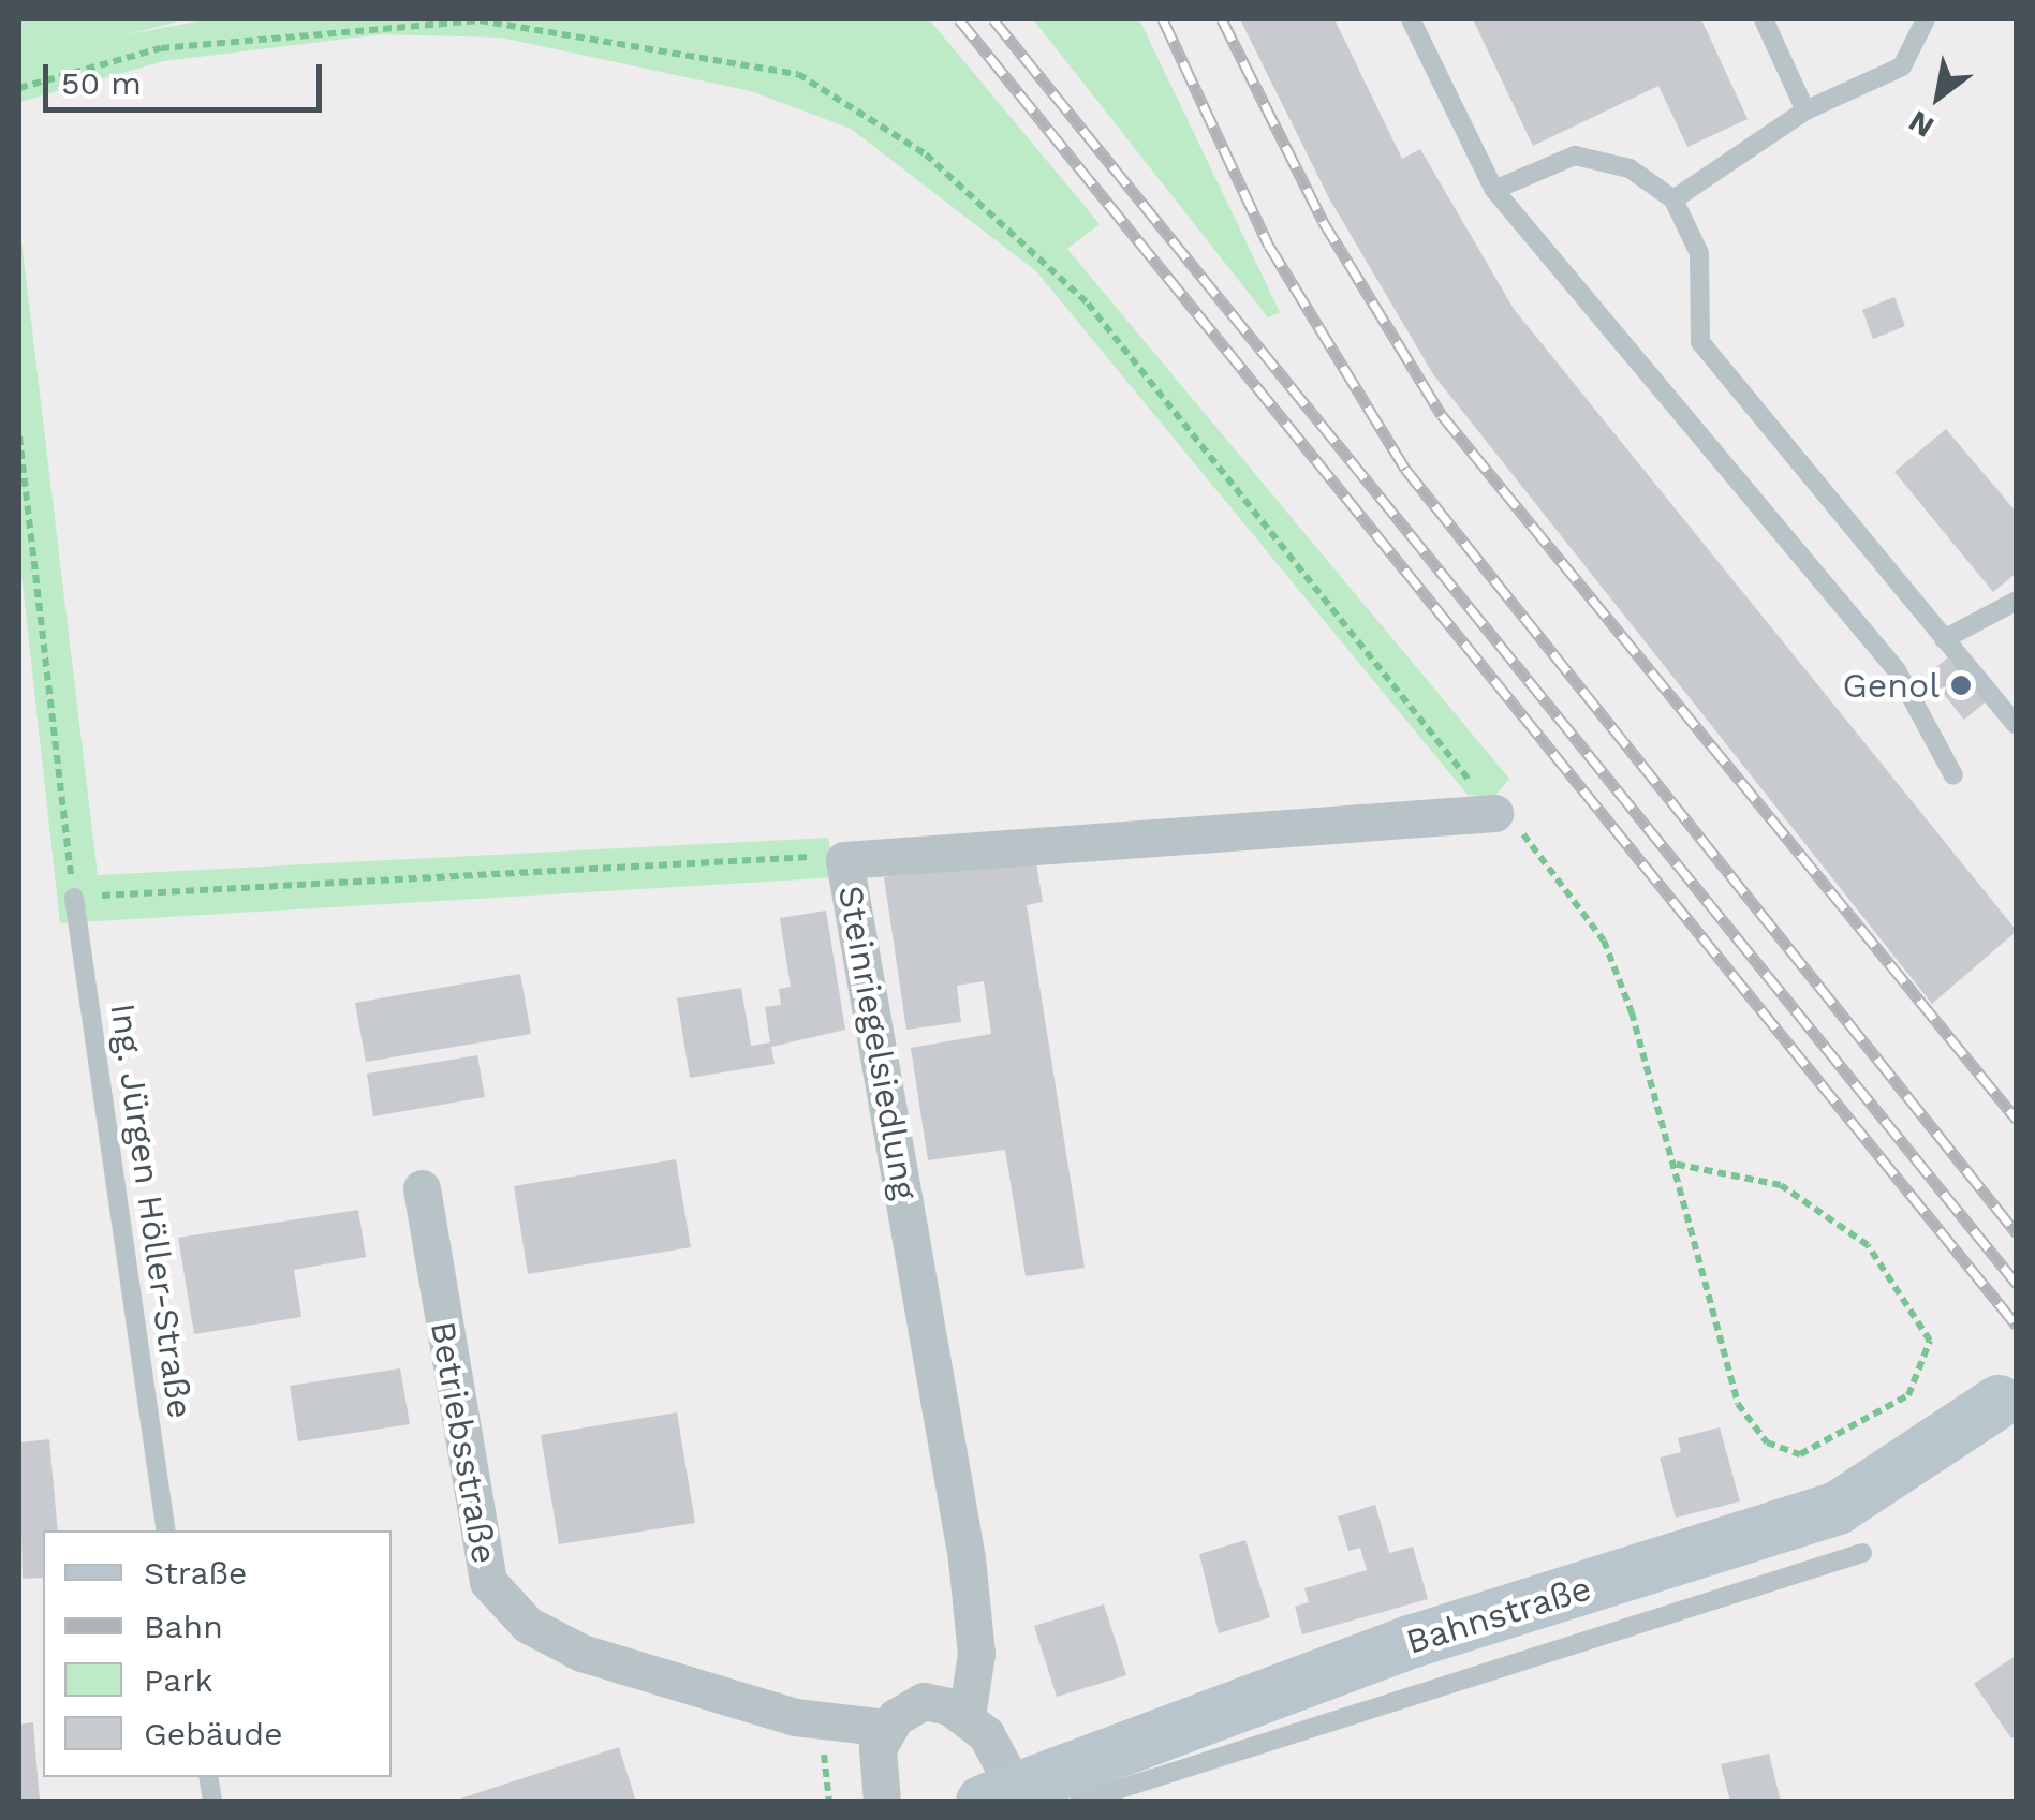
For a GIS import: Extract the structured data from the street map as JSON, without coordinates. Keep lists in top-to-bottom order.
{
  "streets": {
    "main road": ["Bahnstraße"],
    "street": ["Steinriegelsiedlung", "Betriebsstraße"],
    "lane": ["Ing. Jürgen Höller-Straße"]
  },
  "places": ["Genol"],
  "legend": [
    "Straße",
    "Bahn",
    "Park",
    "Gebäude"
  ],
  "scale_bar": "50 m",
  "north": "bottom left"
}
